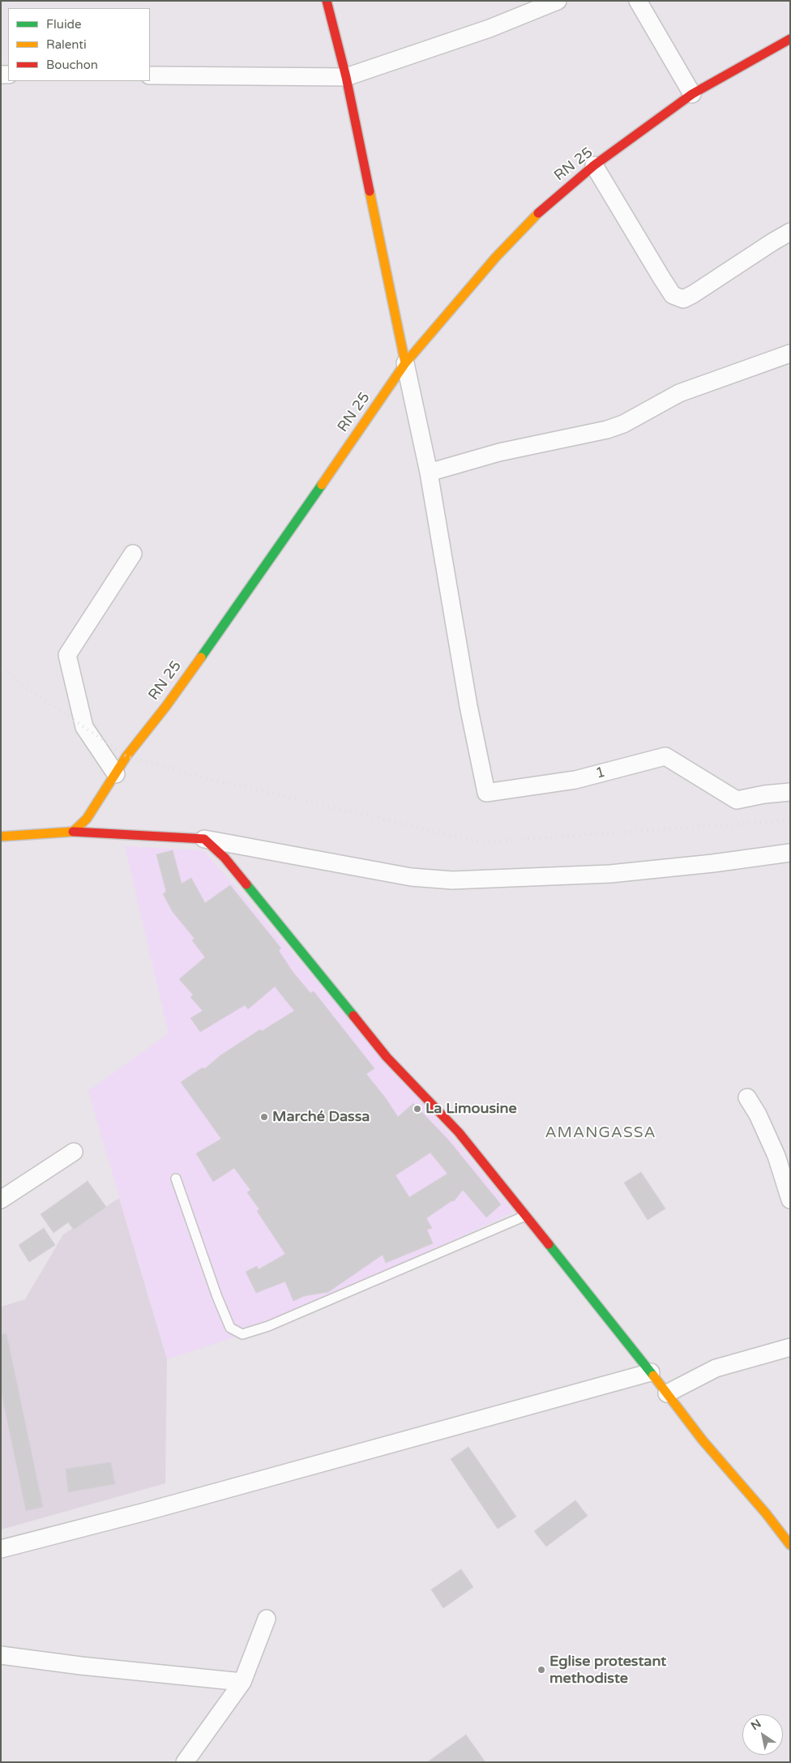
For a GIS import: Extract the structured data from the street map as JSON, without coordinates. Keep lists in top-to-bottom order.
{
  "streets": {
    "main road": ["RN 25"],
    "street": ["1"]
  },
  "districts": ["AMANGASSA"],
  "places": ["La Limousine", "Marché Dassa", "Eglise protestant methodiste"],
  "legend": ["Fluide", "Ralenti", "Bouchon"],
  "north": "top left"
}
